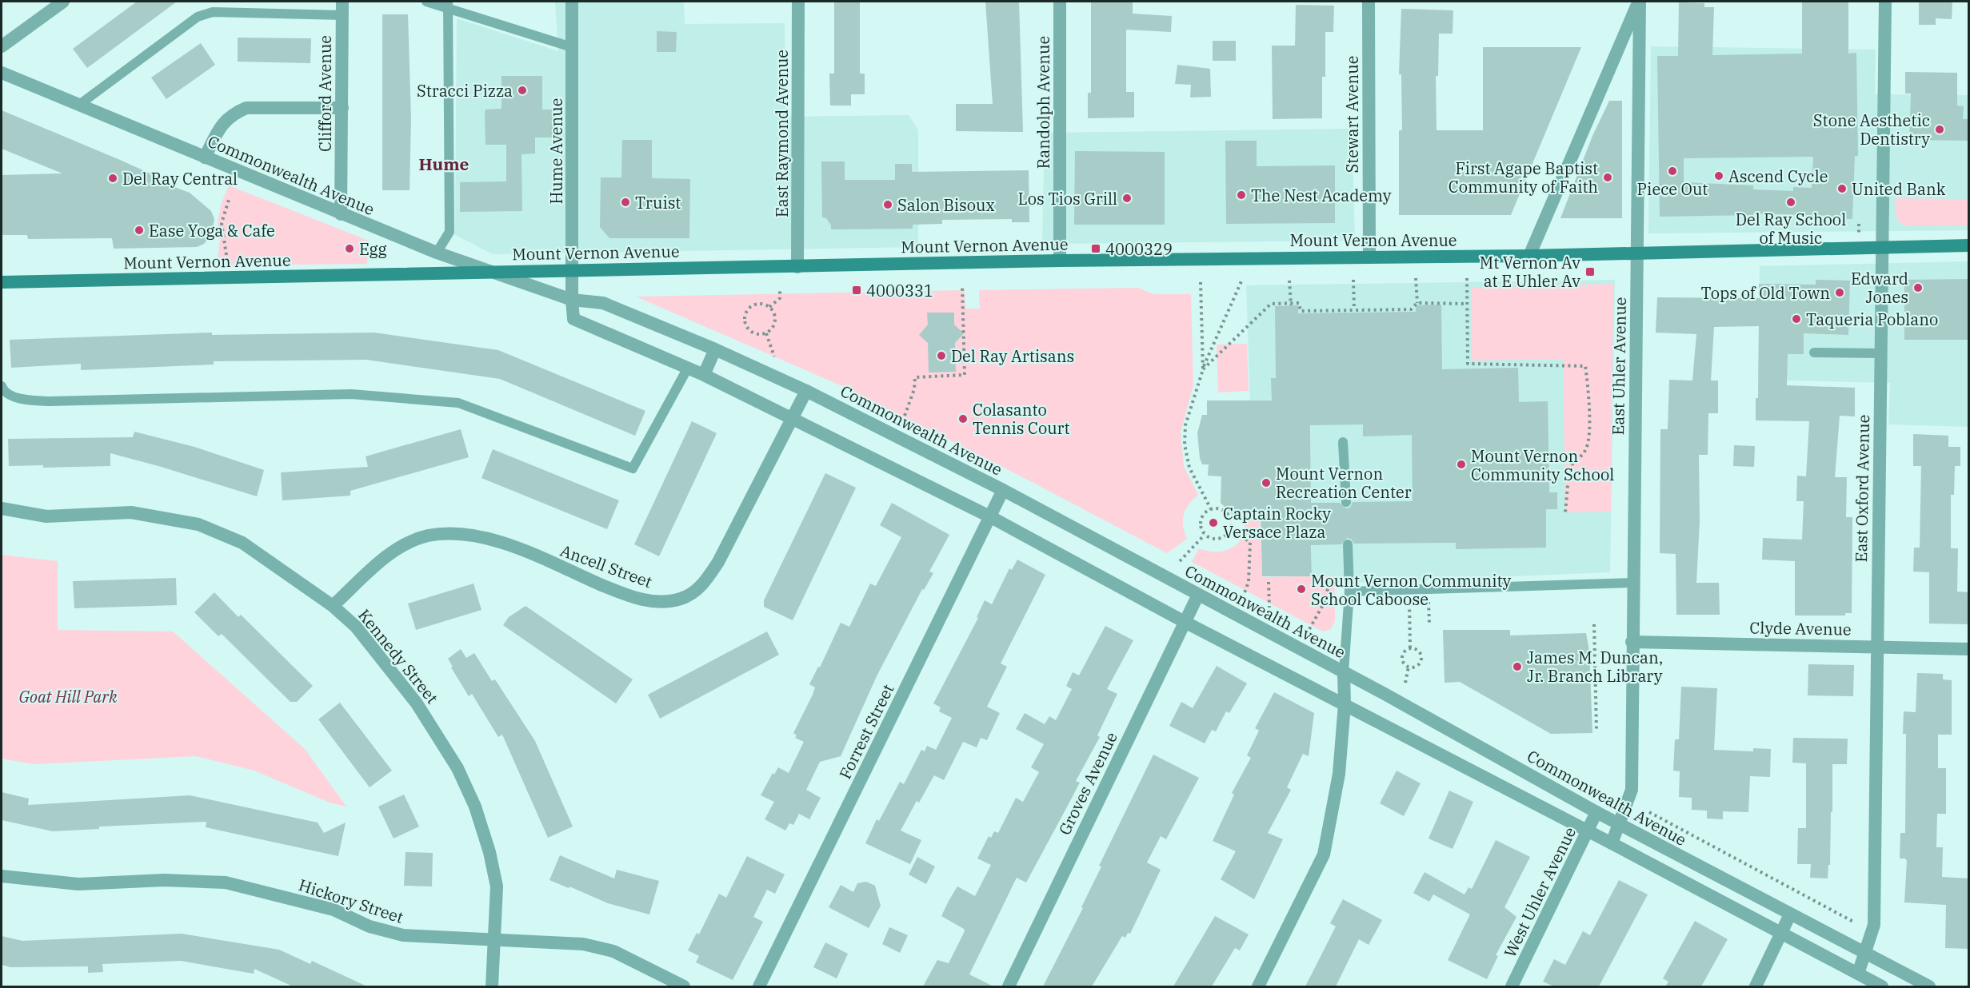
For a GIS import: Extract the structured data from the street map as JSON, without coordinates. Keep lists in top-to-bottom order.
{
  "streets": {
    "main road": ["Mount Vernon Avenue"],
    "street": [
      "Clifford Avenue",
      "Randolph Avenue",
      "Stewart Avenue",
      "East Raymond Avenue",
      "Hume Avenue",
      "Commonwealth Avenue",
      "East Uhler Avenue",
      "East Oxford Avenue",
      "Ancell Street",
      "Clyde Avenue",
      "Kennedy Street",
      "Forrest Street",
      "Groves Avenue",
      "West Uhler Avenue",
      "Hickory Street"
    ]
  },
  "crossings": [
    ["Clifford Avenue", "Commonwealth Avenue"],
    ["Randolph Avenue", "Mount Vernon Avenue"],
    ["Stewart Avenue", "Mount Vernon Avenue"],
    ["East Raymond Avenue", "Mount Vernon Avenue"],
    ["Hume Avenue", "Commonwealth Avenue"],
    ["Hume Avenue", "Mount Vernon Avenue"],
    ["Commonwealth Avenue", "Mount Vernon Avenue"],
    ["Commonwealth Avenue", "East Uhler Avenue"],
    ["Commonwealth Avenue", "East Oxford Avenue"],
    ["Commonwealth Avenue", "Ancell Street"],
    ["Commonwealth Avenue", "Forrest Street"],
    ["Commonwealth Avenue", "Groves Avenue"],
    ["Commonwealth Avenue", "West Uhler Avenue"],
    ["Mount Vernon Avenue", "East Uhler Avenue"],
    ["Mount Vernon Avenue", "East Oxford Avenue"],
    ["East Uhler Avenue", "Clyde Avenue"],
    ["East Oxford Avenue", "Clyde Avenue"],
    ["Ancell Street", "Kennedy Street"],
    ["Kennedy Street", "Hickory Street"]
  ],
  "districts": ["Hume"],
  "parks": ["Goat Hill Park"],
  "places": {
    "other": [
      "Stracci Pizza",
      "Stone Aesthetic Dentistry",
      "Piece Out",
      "Ascend Cycle",
      "First Agape Baptist Community of Faith",
      "Del Ray Central",
      "United Bank",
      "The Nest Academy",
      "Los Tios Grill",
      "Truist",
      "Del Ray School of Music",
      "Salon Bisoux",
      "Ease Yoga & Cafe",
      "Egg",
      "Edward Jones",
      "Tops of Old Town",
      "Taqueria Poblano",
      "Del Ray Artisans",
      "Colasanto Tennis Court",
      "Mount Vernon Community School",
      "Mount Vernon Recreation Center",
      "Captain Rocky Versace Plaza",
      "Mount Vernon Community School Caboose",
      "James M. Duncan, Jr. Branch Library"
    ],
    "transit": ["4000329", "Mt Vernon Av at E Uhler Av", "4000331"]
  }
}
